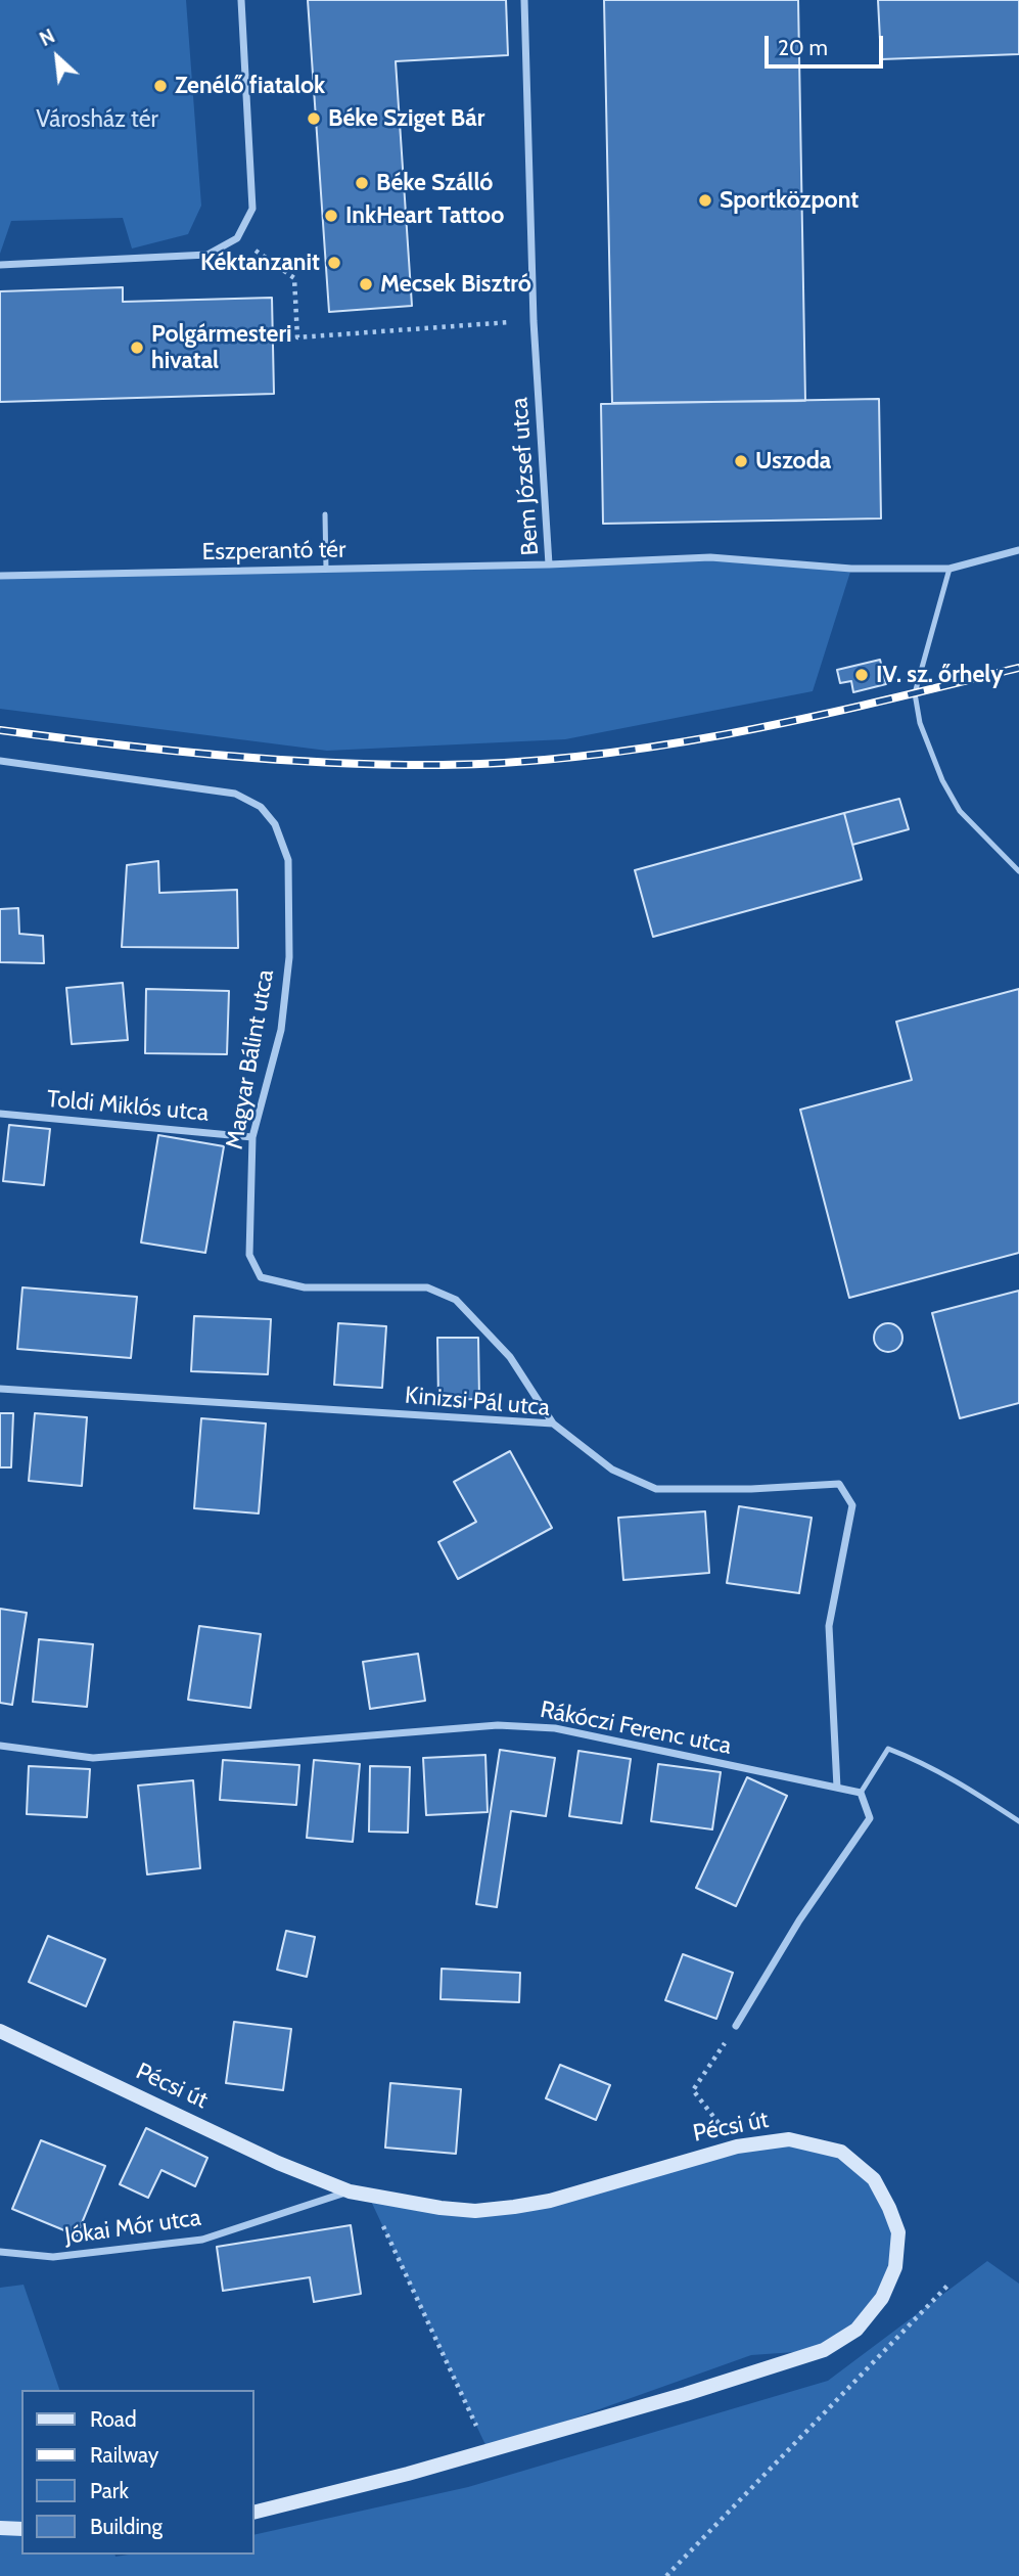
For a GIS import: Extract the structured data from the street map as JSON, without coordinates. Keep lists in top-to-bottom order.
{
  "streets": {
    "main road": ["Pécsi út"],
    "street": [
      "Bem József utca",
      "Eszperantó tér",
      "Magyar Bálint utca",
      "Toldi Miklós utca",
      "Kinizsi Pál utca",
      "Rákóczi Ferenc utca",
      "Jókai Mór utca"
    ]
  },
  "crossings": [
    ["Bem József utca", "Eszperantó tér"],
    ["Magyar Bálint utca", "Toldi Miklós utca"],
    ["Magyar Bálint utca", "Kinizsi Pál utca"],
    ["Kinizsi Pál utca", "Rákóczi Ferenc utca"],
    ["Pécsi út", "Jókai Mór utca"]
  ],
  "parks": ["Városház tér"],
  "places": [
    "Zenélő fiatalok",
    "Béke Sziget Bár",
    "Béke Szálló",
    "Sportközpont",
    "InkHeart Tattoo",
    "Kéktanzanit",
    "Mecsek Bisztró",
    "Polgármesteri hivatal",
    "Uszoda",
    "IV. sz. őrhely"
  ],
  "legend": [
    "Road",
    "Railway",
    "Park",
    "Building"
  ],
  "scale_bar": "20 m",
  "north": "top left"
}
